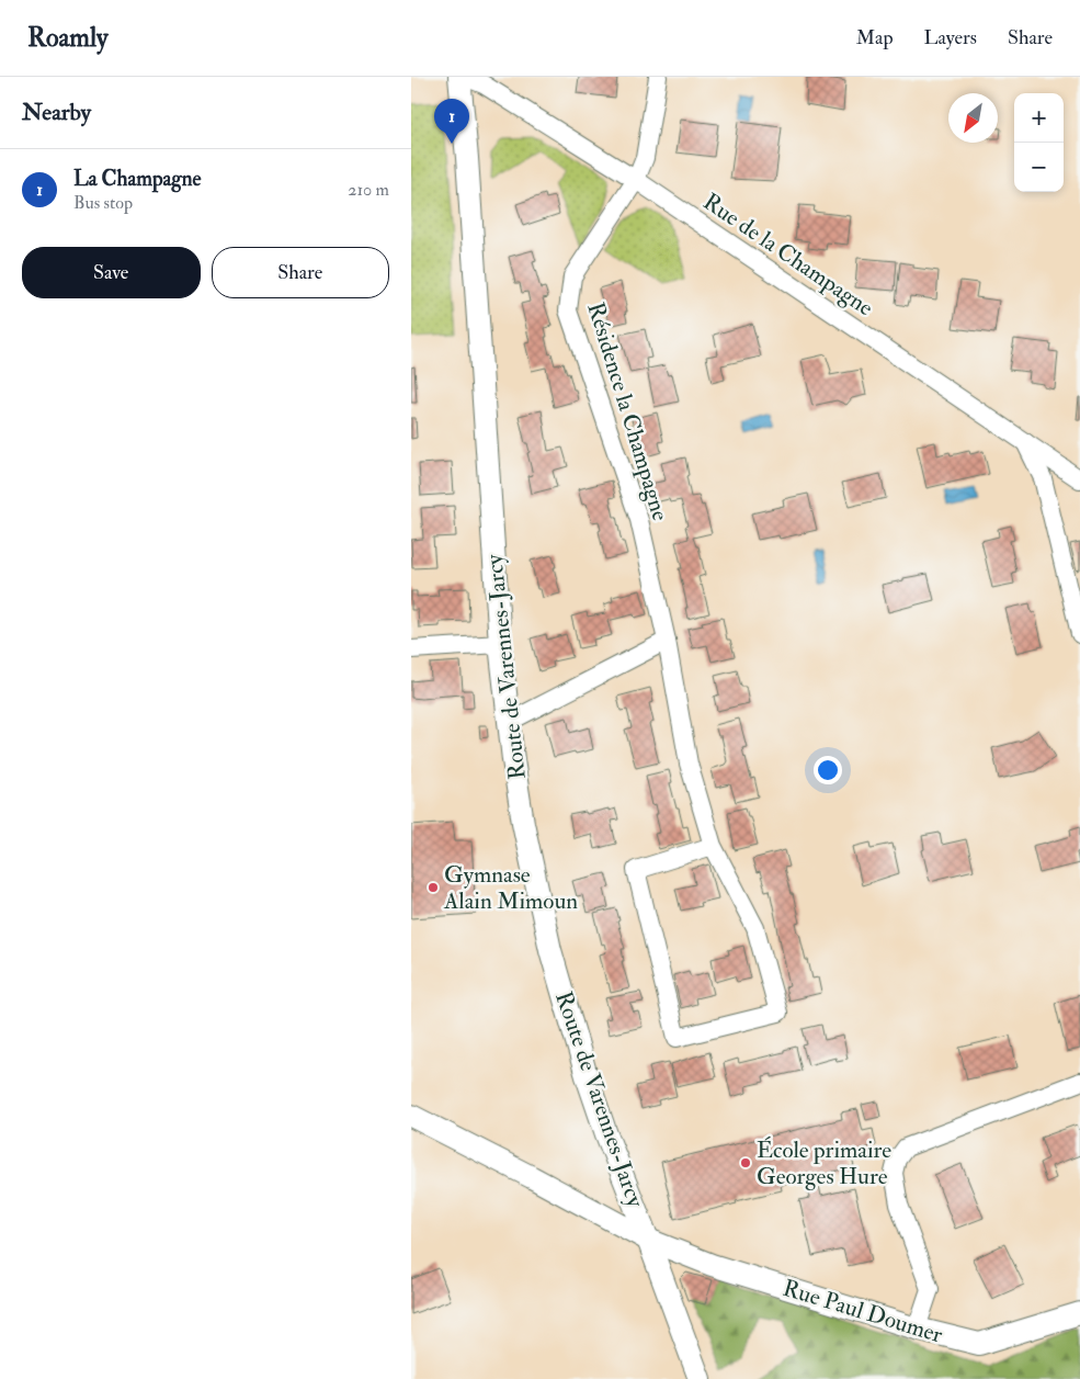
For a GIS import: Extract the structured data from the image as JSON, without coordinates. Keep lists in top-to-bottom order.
{
  "streets": {
    "street": [
      "Rue de la Champagne",
      "Résidence la Champagne",
      "Route de Varennes-Jarcy",
      "Rue Paul Doumer"
    ]
  },
  "crossings": [
    ["Rue de la Champagne", "Résidence la Champagne"],
    ["Route de Varennes-Jarcy", "Rue Paul Doumer"]
  ],
  "places": ["Gymnase Alain Mimoun", "École primaire Georges Hure"],
  "north": "bottom left",
  "page": {
    "header": "Roamly",
    "nav": ["Map", "Layers", "Share"],
    "heading": "Nearby",
    "map_buttons": ["+", "−"],
    "pins": "1",
    "list": [
      {
        "mark": "1",
        "name": "La Champagne",
        "note": "Bus stop",
        "value": "210 m"
      }
    ],
    "buttons": ["Save", "Share"]
  }
}
